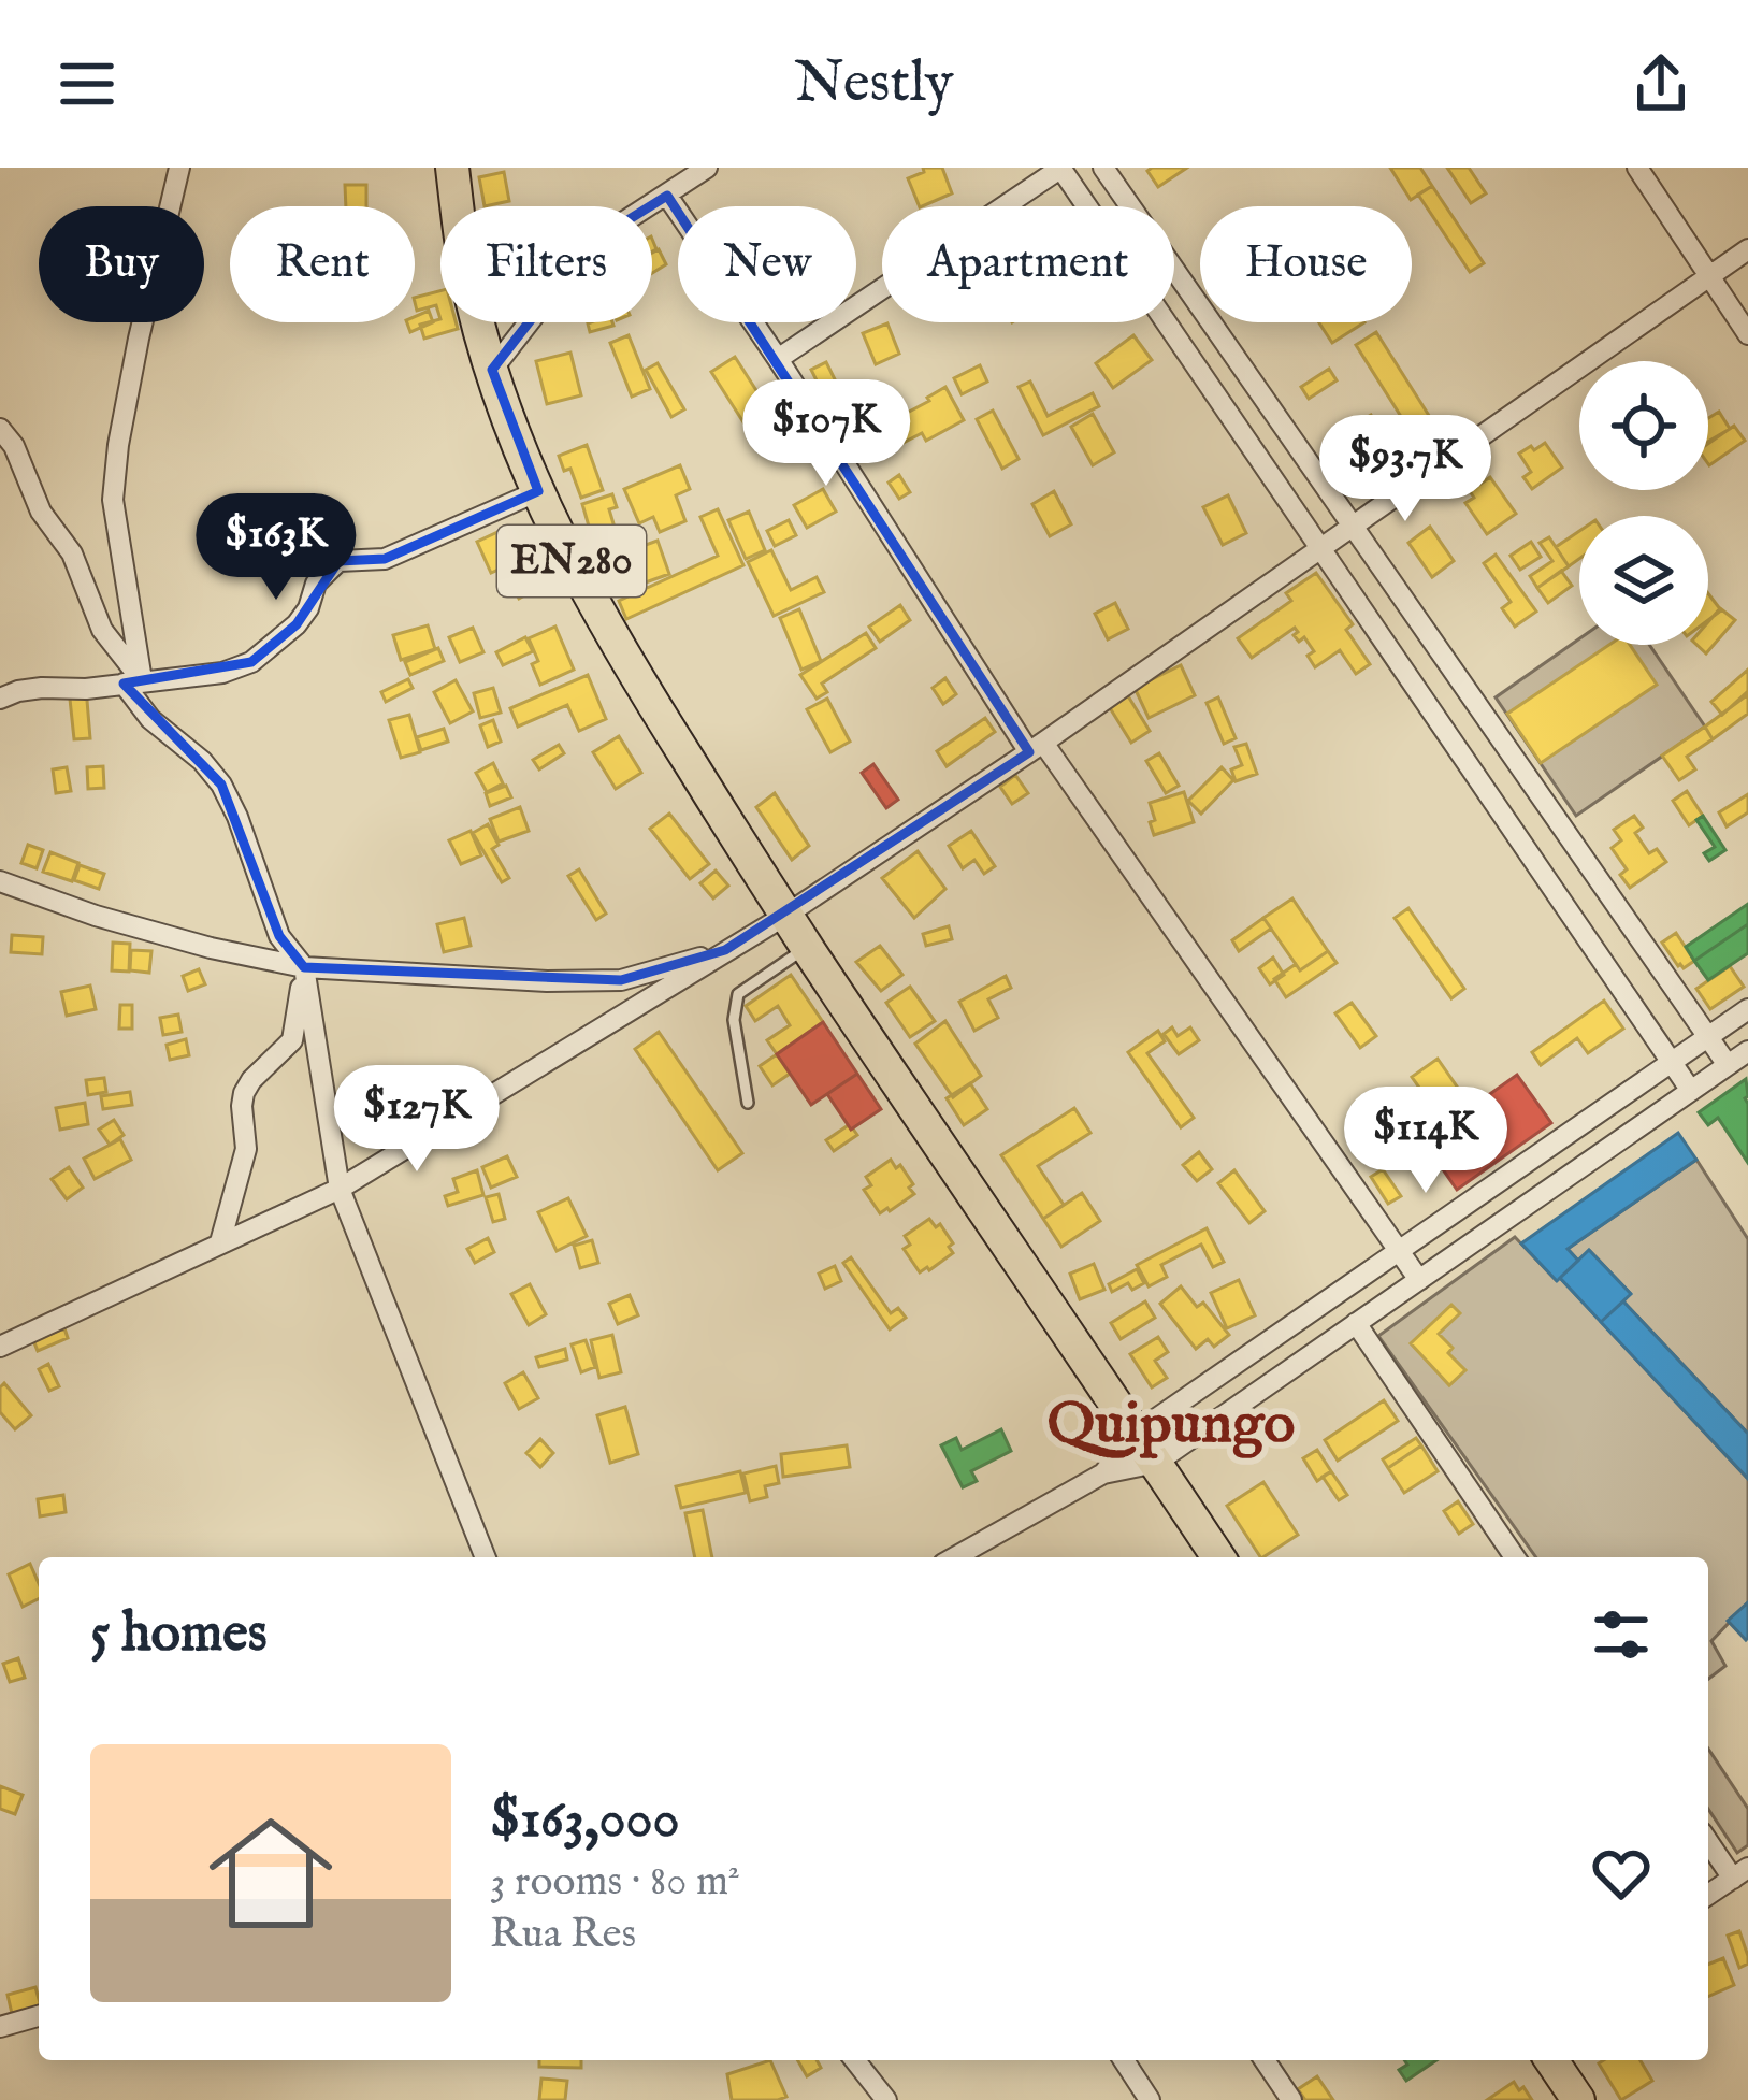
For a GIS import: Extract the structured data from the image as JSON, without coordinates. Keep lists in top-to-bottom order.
{
  "streets": {
    "main road": ["EN280"]
  },
  "districts": ["Quipungo"],
  "page": {
    "header": "Nestly",
    "chip": [
      "Buy",
      "Rent",
      "Filters",
      "New",
      "Apartment",
      "House"
    ],
    "price": [
      "$107K",
      "$93.7K",
      "$163K",
      "$127K",
      "$114K"
    ],
    "heading": "5 homes",
    "list": [
      {
        "name": "$163,000",
        "note": "3 rooms · 80 m² · Rua Res"
      }
    ]
  }
}
